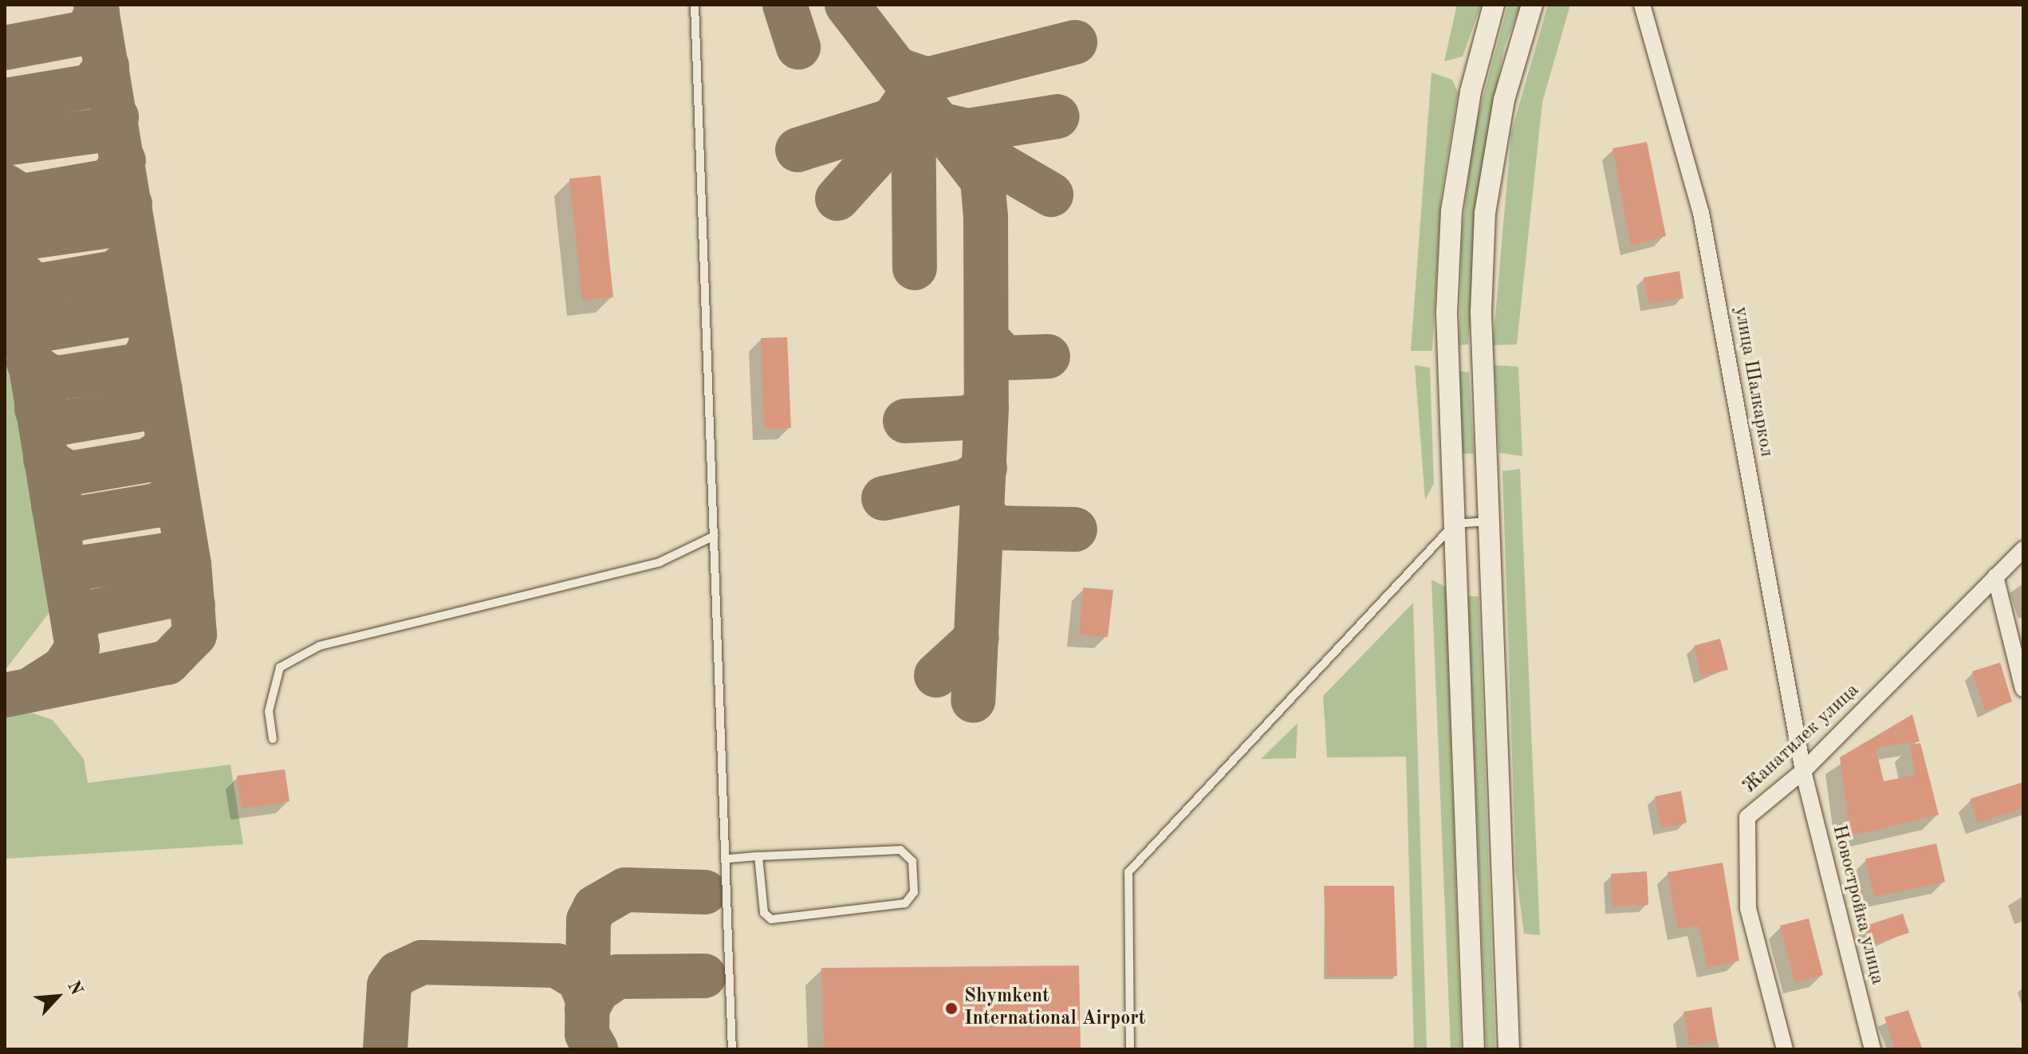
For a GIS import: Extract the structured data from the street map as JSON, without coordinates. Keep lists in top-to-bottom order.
{
  "streets": {
    "street": ["улица Шалкаркол", "Жанатилек улица", "Новостройка улица"]
  },
  "crossings": [
    ["улица Шалкаркол", "Жанатилек улица"],
    ["улица Шалкаркол", "Новостройка улица"],
    ["Жанатилек улица", "Новостройка улица"]
  ],
  "places": ["Shymkent International Airport"],
  "north": "top right"
}
